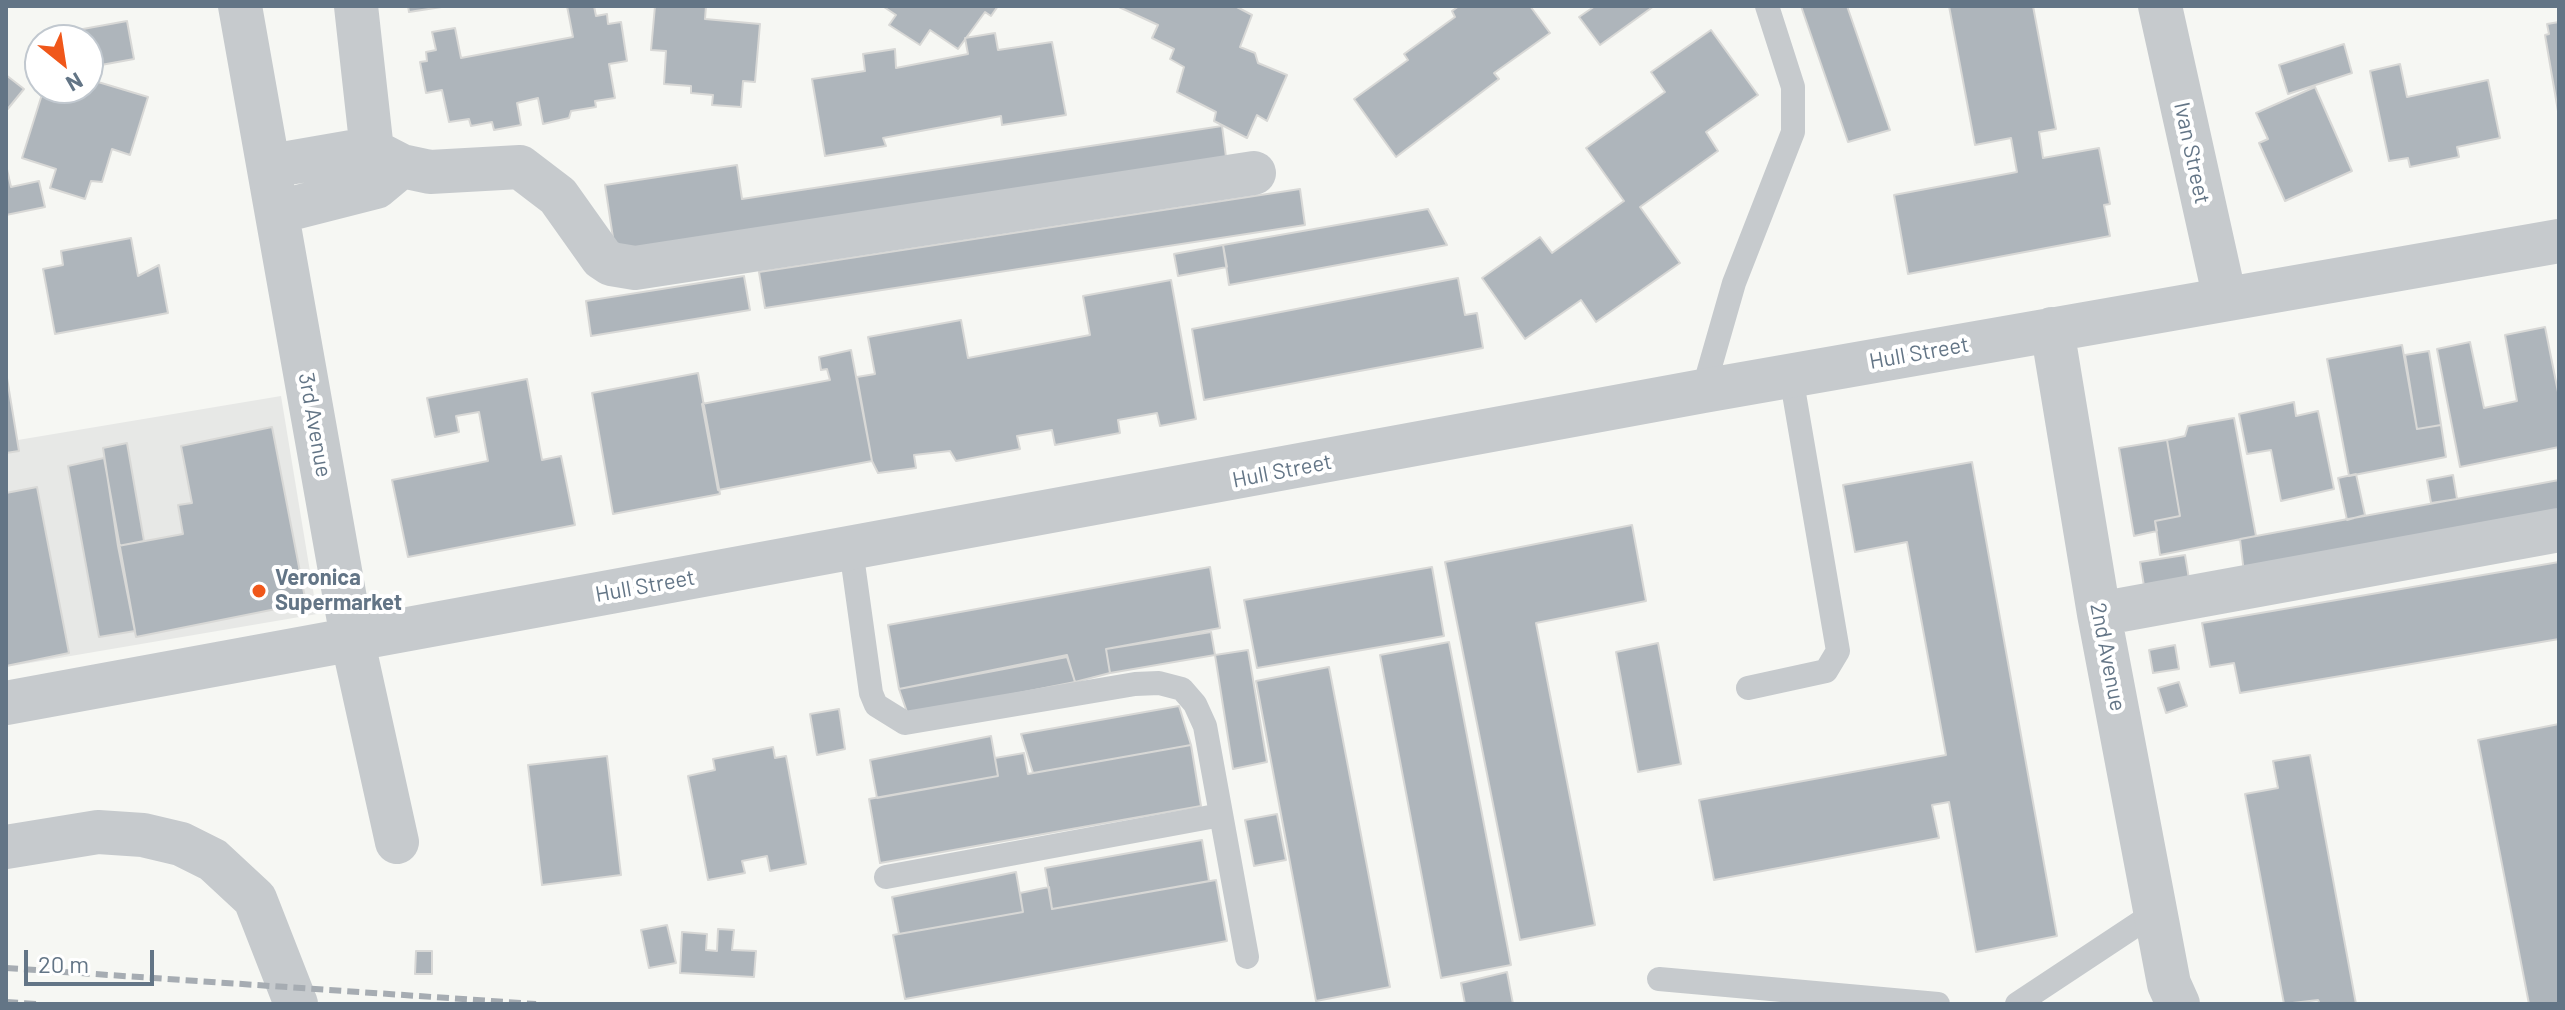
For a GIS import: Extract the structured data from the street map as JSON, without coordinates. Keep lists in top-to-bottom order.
{
  "streets": {
    "street": [
      "Ivan Street",
      "Hull Street",
      "3rd Avenue",
      "2nd Avenue"
    ]
  },
  "crossings": [
    ["Ivan Street", "Hull Street"],
    ["Hull Street", "3rd Avenue"],
    ["Hull Street", "2nd Avenue"]
  ],
  "places": ["Veronica Supermarket"],
  "scale_bar": "20 m",
  "north": "bottom right"
}
